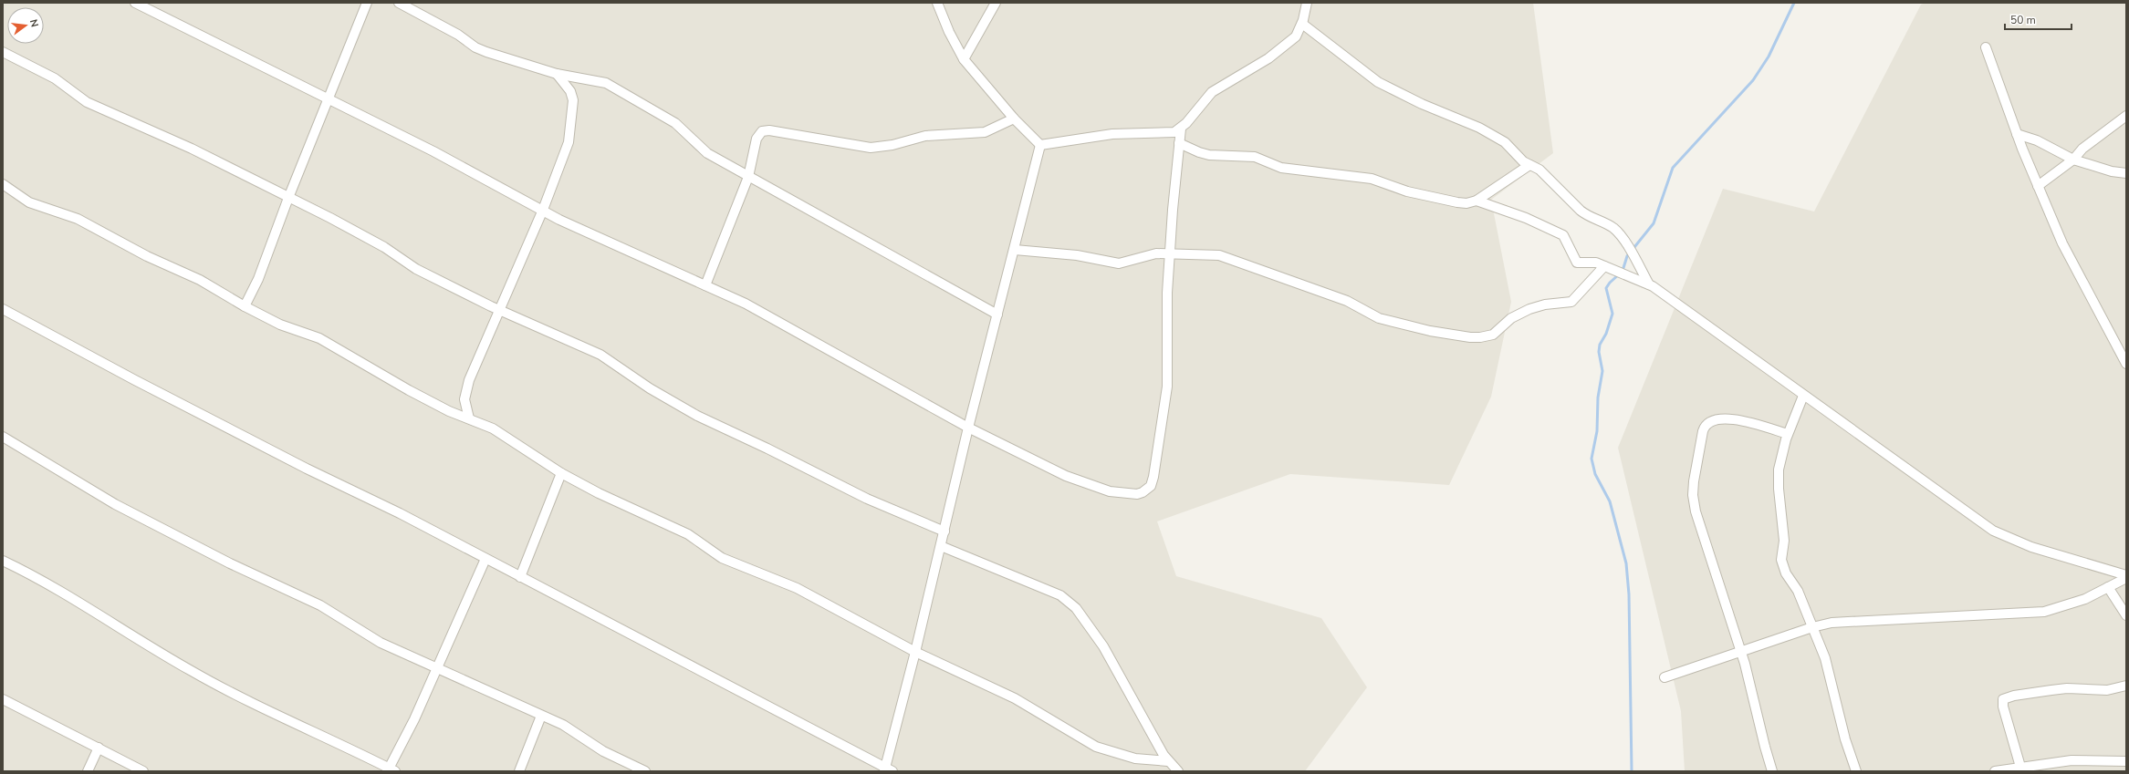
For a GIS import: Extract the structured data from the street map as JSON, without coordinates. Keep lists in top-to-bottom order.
{
  "scale_bar": "50 m",
  "north": "right"
}
